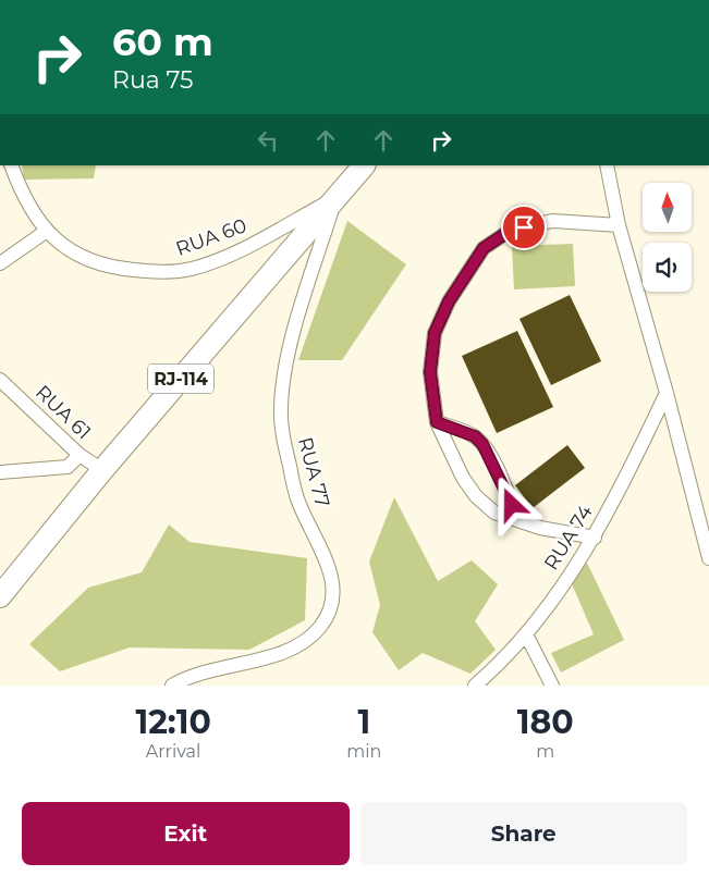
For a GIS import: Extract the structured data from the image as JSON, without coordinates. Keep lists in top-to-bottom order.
{
  "streets": {
    "main road": ["RJ-114"],
    "street": [
      "RUA 60",
      "RUA 61",
      "RUA 77",
      "RUA 74"
    ]
  },
  "crossings": [
    ["RUA 60", "RJ-114"],
    ["RUA 60", "RUA 77"],
    ["RJ-114", "RUA 61"],
    ["RJ-114", "RUA 77"]
  ],
  "north": "top",
  "page": {
    "turn": ["60 m", "Rua 75"],
    "eta": [
      "12:10",
      "Arrival",
      "1",
      "min",
      "180",
      "m"
    ],
    "buttons": ["Exit", "Share"]
  }
}
